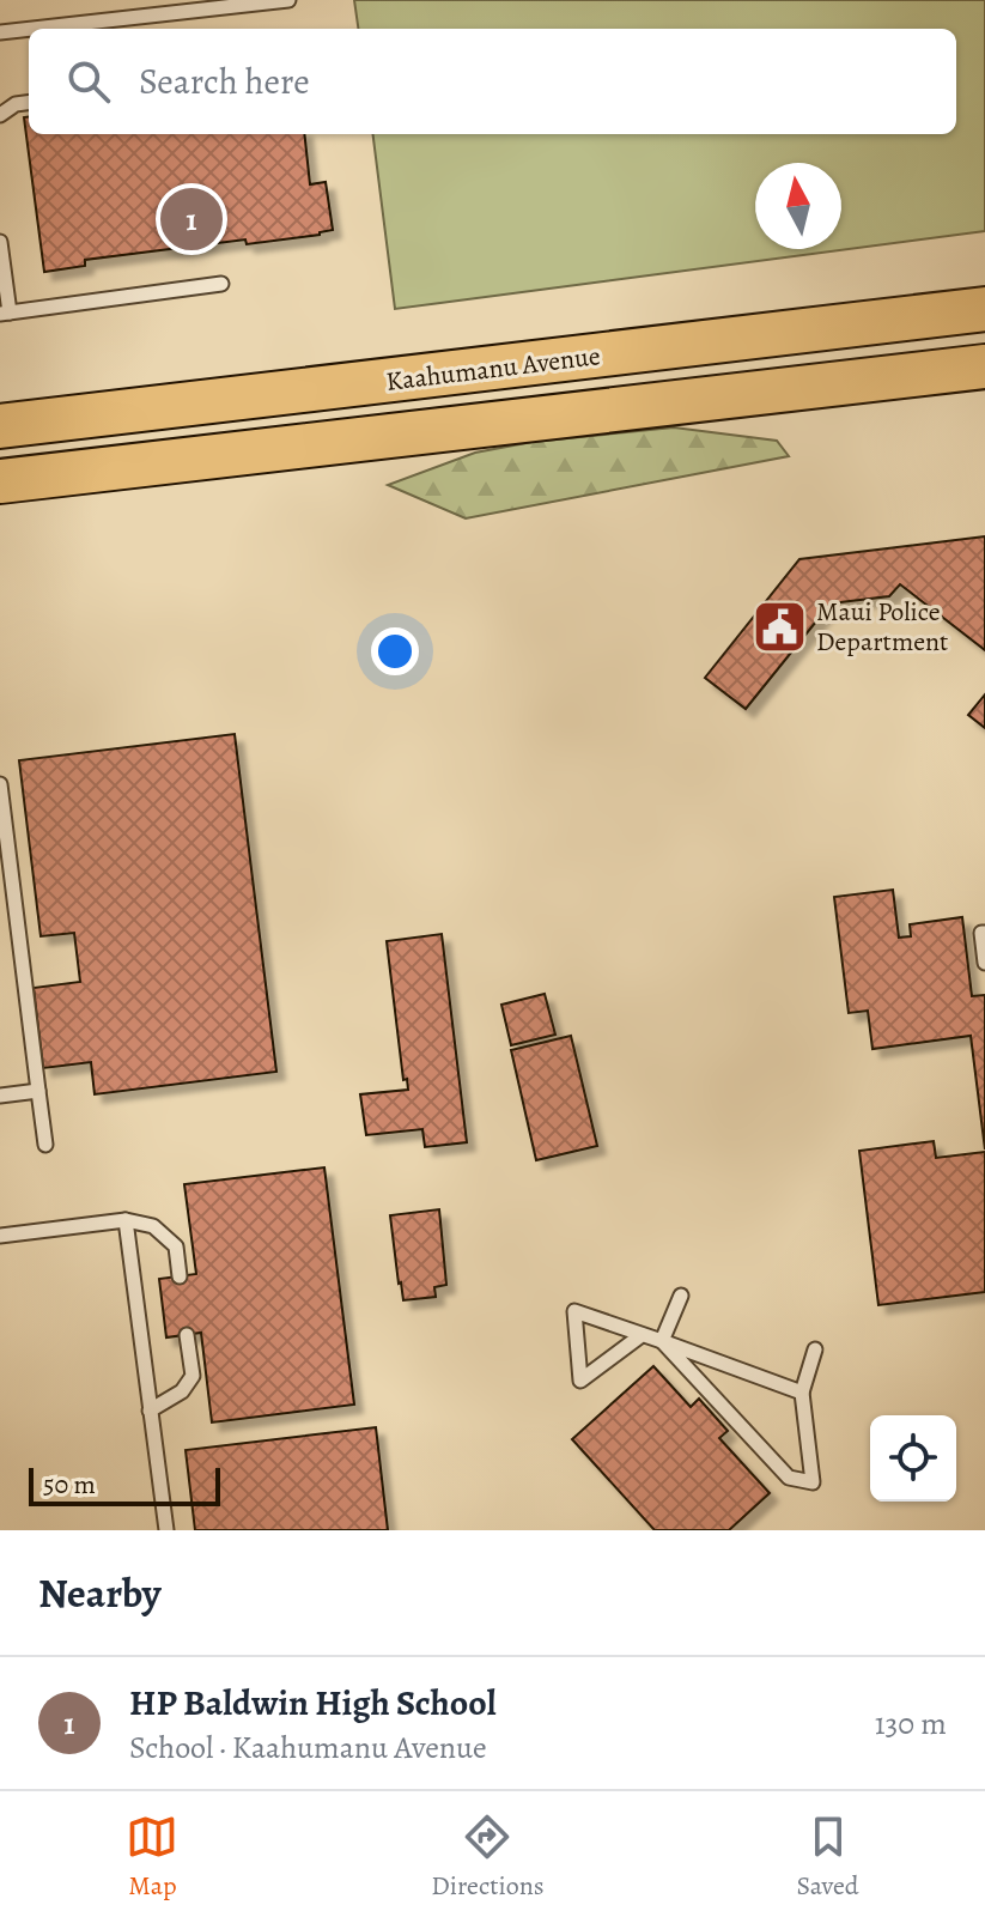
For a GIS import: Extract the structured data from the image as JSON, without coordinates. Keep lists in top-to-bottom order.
{
  "streets": {
    "main road": ["Kaahumanu Avenue"]
  },
  "places": {
    "public building": ["Maui Police Department"]
  },
  "scale_bar": "50 m",
  "north": "top",
  "page": {
    "search": "Search here",
    "pins": "1",
    "scale": "50 m",
    "heading": "Nearby",
    "list": [
      {
        "mark": "1",
        "name": "HP Baldwin High School",
        "note": "School · Kaahumanu Avenue",
        "value": "130 m"
      }
    ],
    "nav": ["Map", "Directions", "Saved"]
  }
}
